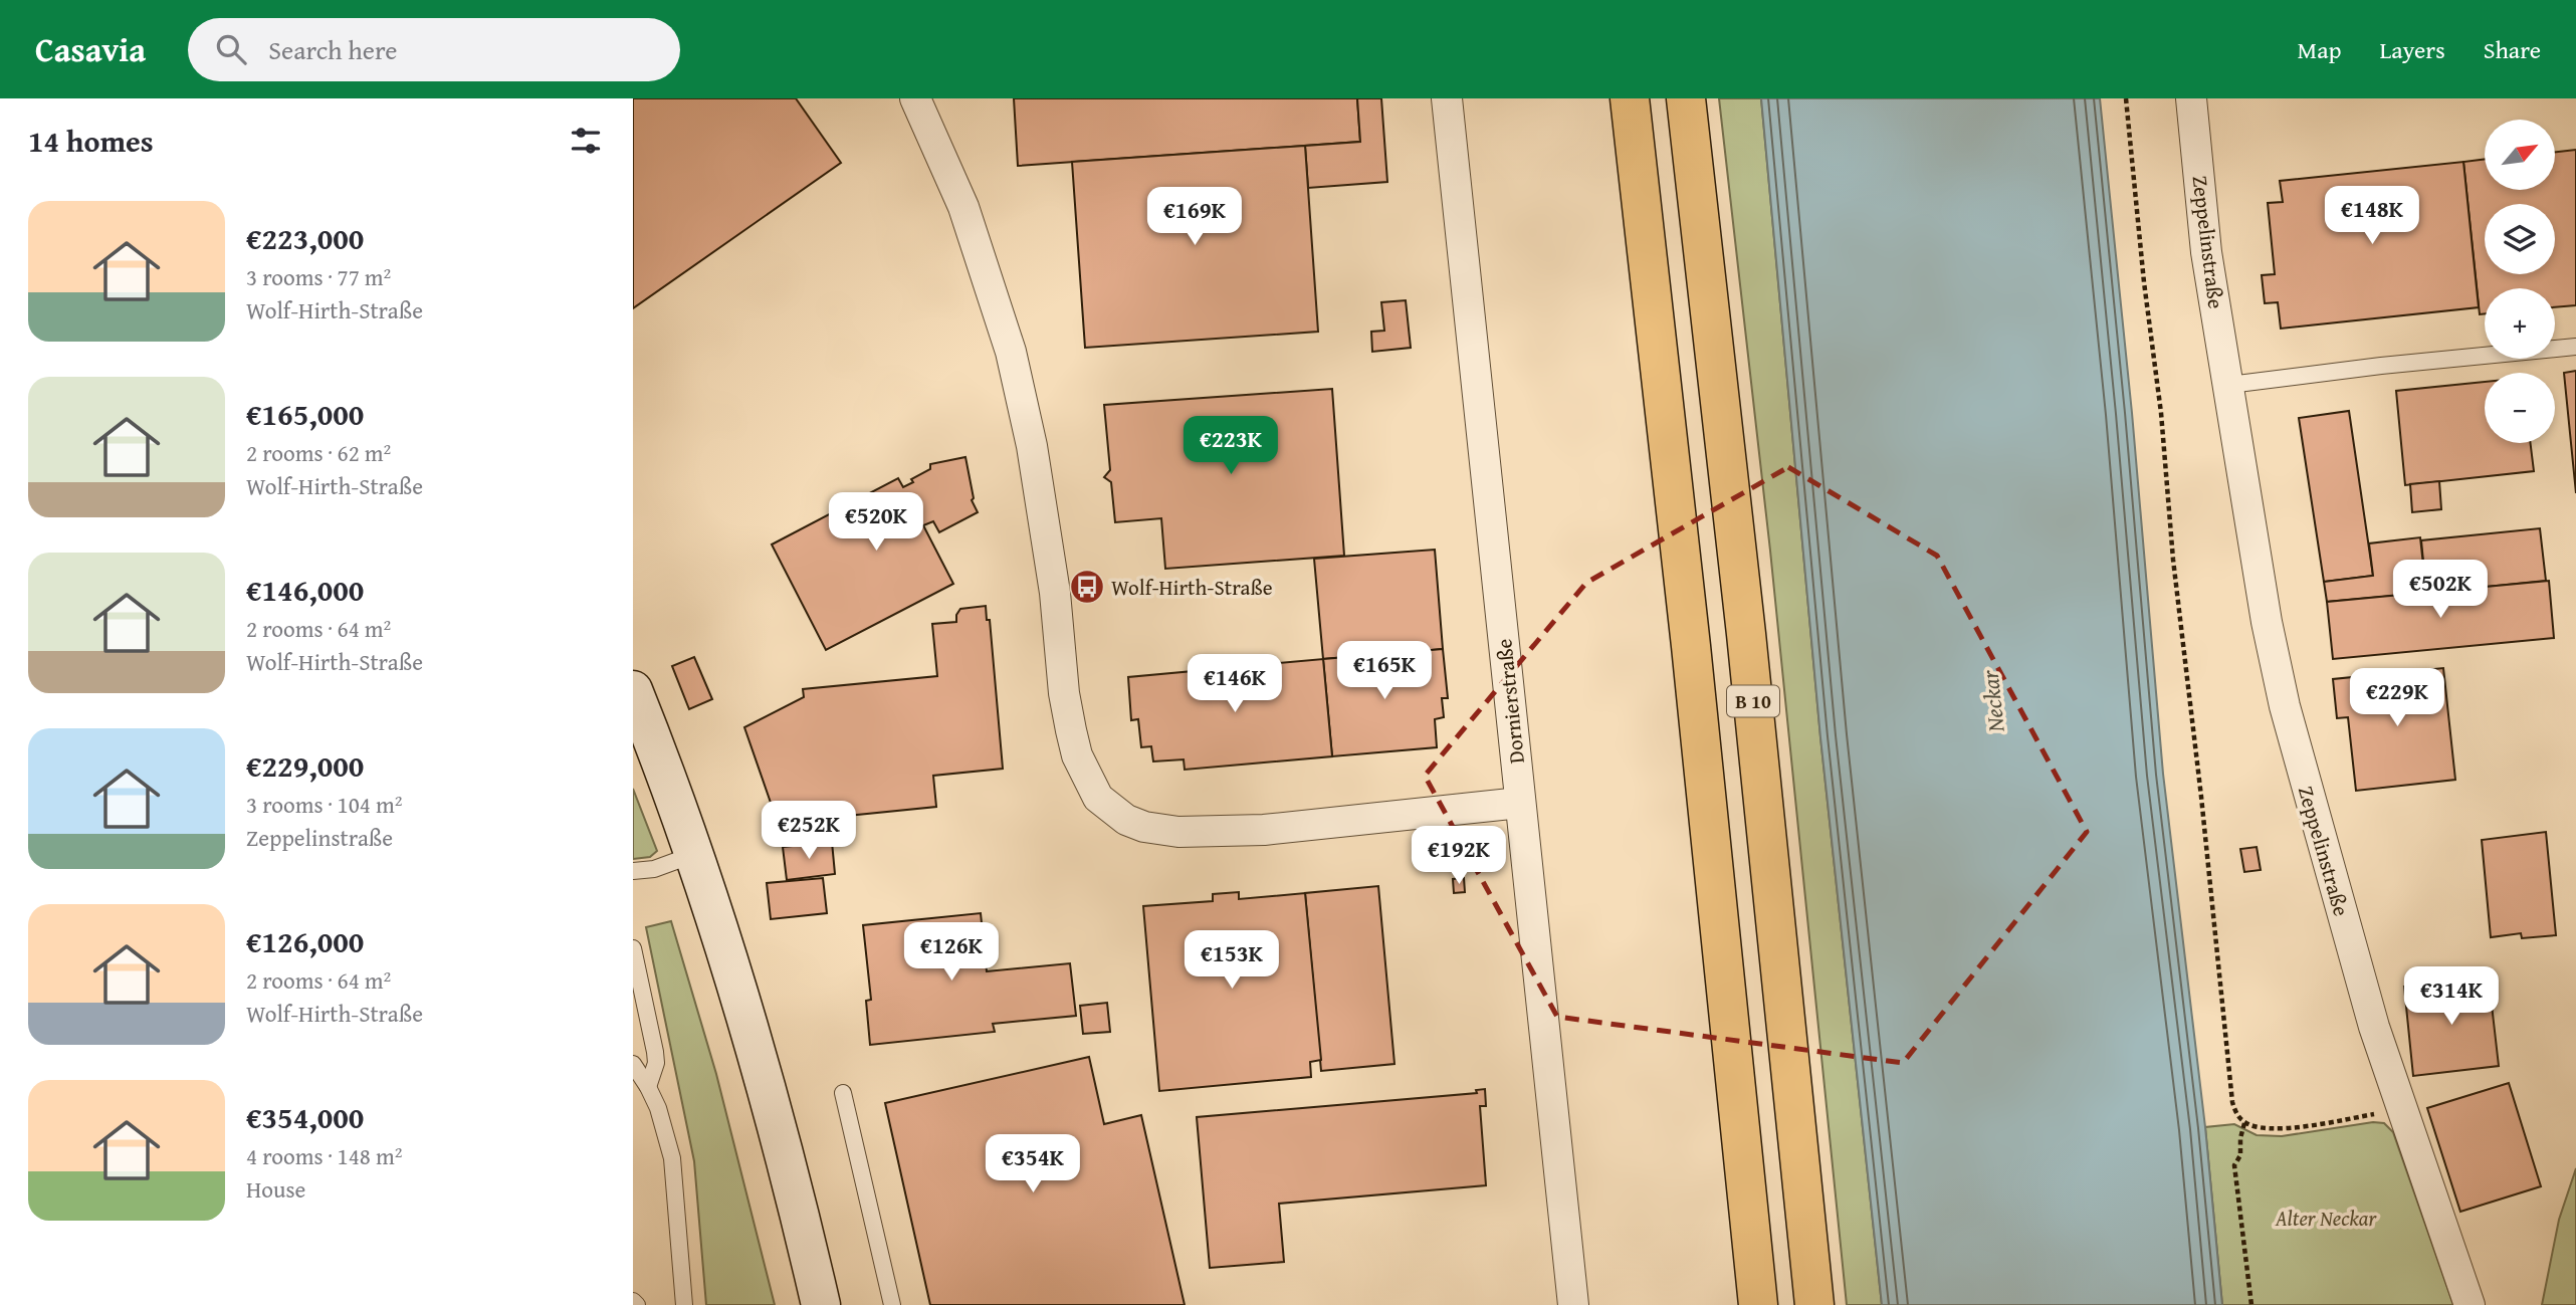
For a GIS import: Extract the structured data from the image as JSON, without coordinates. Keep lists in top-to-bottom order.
{
  "streets": {
    "highway": ["B 10"],
    "street": ["Zeppelinstraße", "Dornierstraße"]
  },
  "water": ["Neckar"],
  "parks": ["Alter Neckar"],
  "places": {
    "bus stop": ["Wolf-Hirth-Straße"]
  },
  "north": "top right",
  "page": {
    "header": "Casavia",
    "search": "Search here",
    "nav": ["Map", "Layers", "Share"],
    "heading": "14 homes",
    "map_buttons": ["+", "−"],
    "list": [
      {
        "name": "€223,000",
        "note": "3 rooms · 77 m² · Wolf-Hirth-Straße"
      },
      {
        "name": "€165,000",
        "note": "2 rooms · 62 m² · Wolf-Hirth-Straße"
      },
      {
        "name": "€146,000",
        "note": "2 rooms · 64 m² · Wolf-Hirth-Straße"
      },
      {
        "name": "€229,000",
        "note": "3 rooms · 104 m² · Zeppelinstraße"
      },
      {
        "name": "€126,000",
        "note": "2 rooms · 64 m² · Wolf-Hirth-Straße"
      },
      {
        "name": "€354,000",
        "note": "4 rooms · 148 m² · House"
      }
    ],
    "price": [
      "€148K",
      "€169K",
      "€223K",
      "€520K",
      "€502K",
      "€165K",
      "€146K",
      "€229K",
      "€252K",
      "€192K",
      "€126K",
      "€153K",
      "€314K",
      "€354K"
    ]
  }
}
